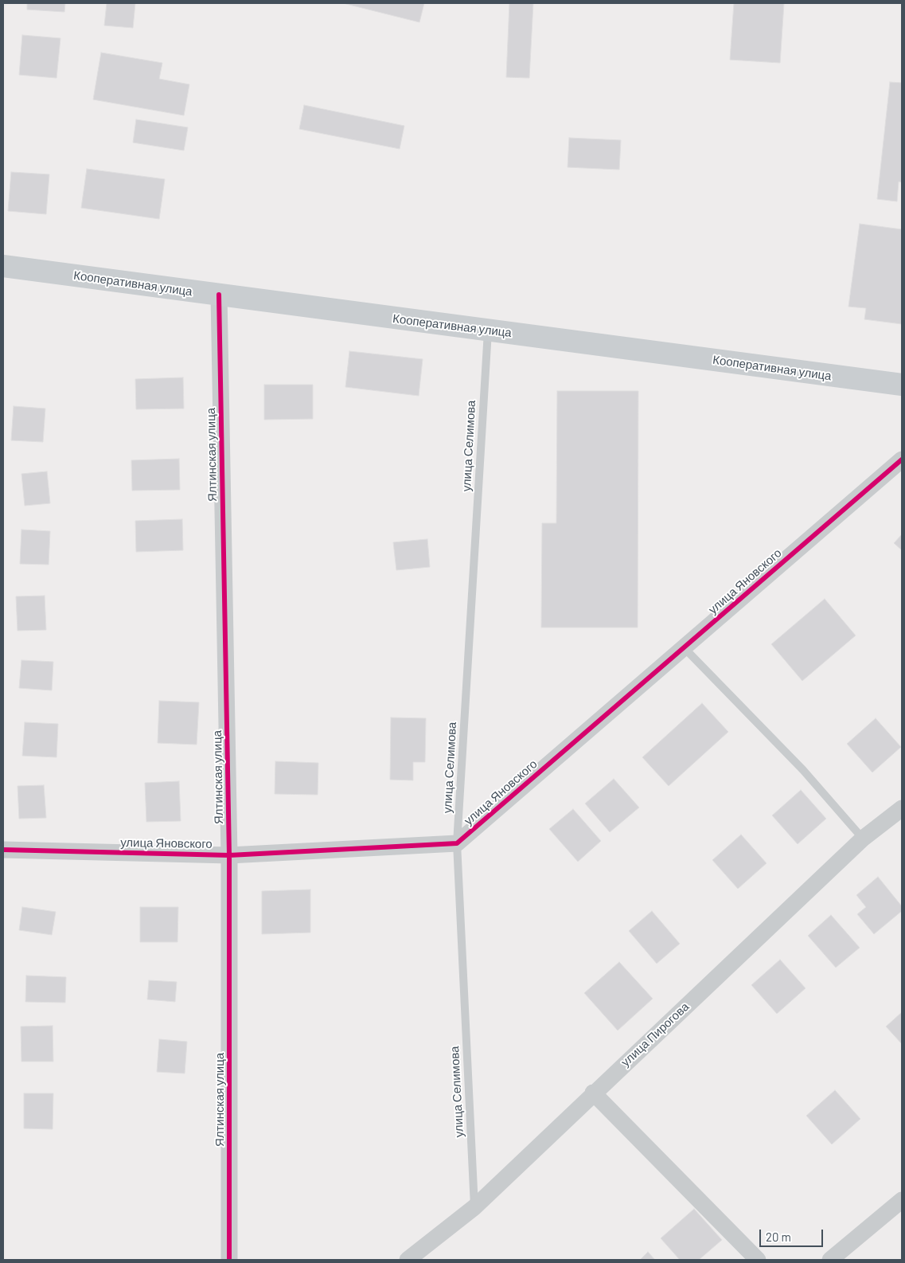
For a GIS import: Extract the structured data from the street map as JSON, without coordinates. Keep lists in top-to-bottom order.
{
  "streets": {
    "street": [
      "Кооперативная улица",
      "Ялтинская улица",
      "улица Яновского",
      "улица Пирогова"
    ],
    "lane": ["улица Селимова"]
  },
  "crossings": [
    ["Кооперативная улица", "улица Селимова"],
    ["Кооперативная улица", "Ялтинская улица"],
    ["улица Селимова", "улица Яновского"],
    ["улица Селимова", "улица Пирогова"],
    ["Ялтинская улица", "улица Яновского"]
  ],
  "scale_bar": "20 m"
}
